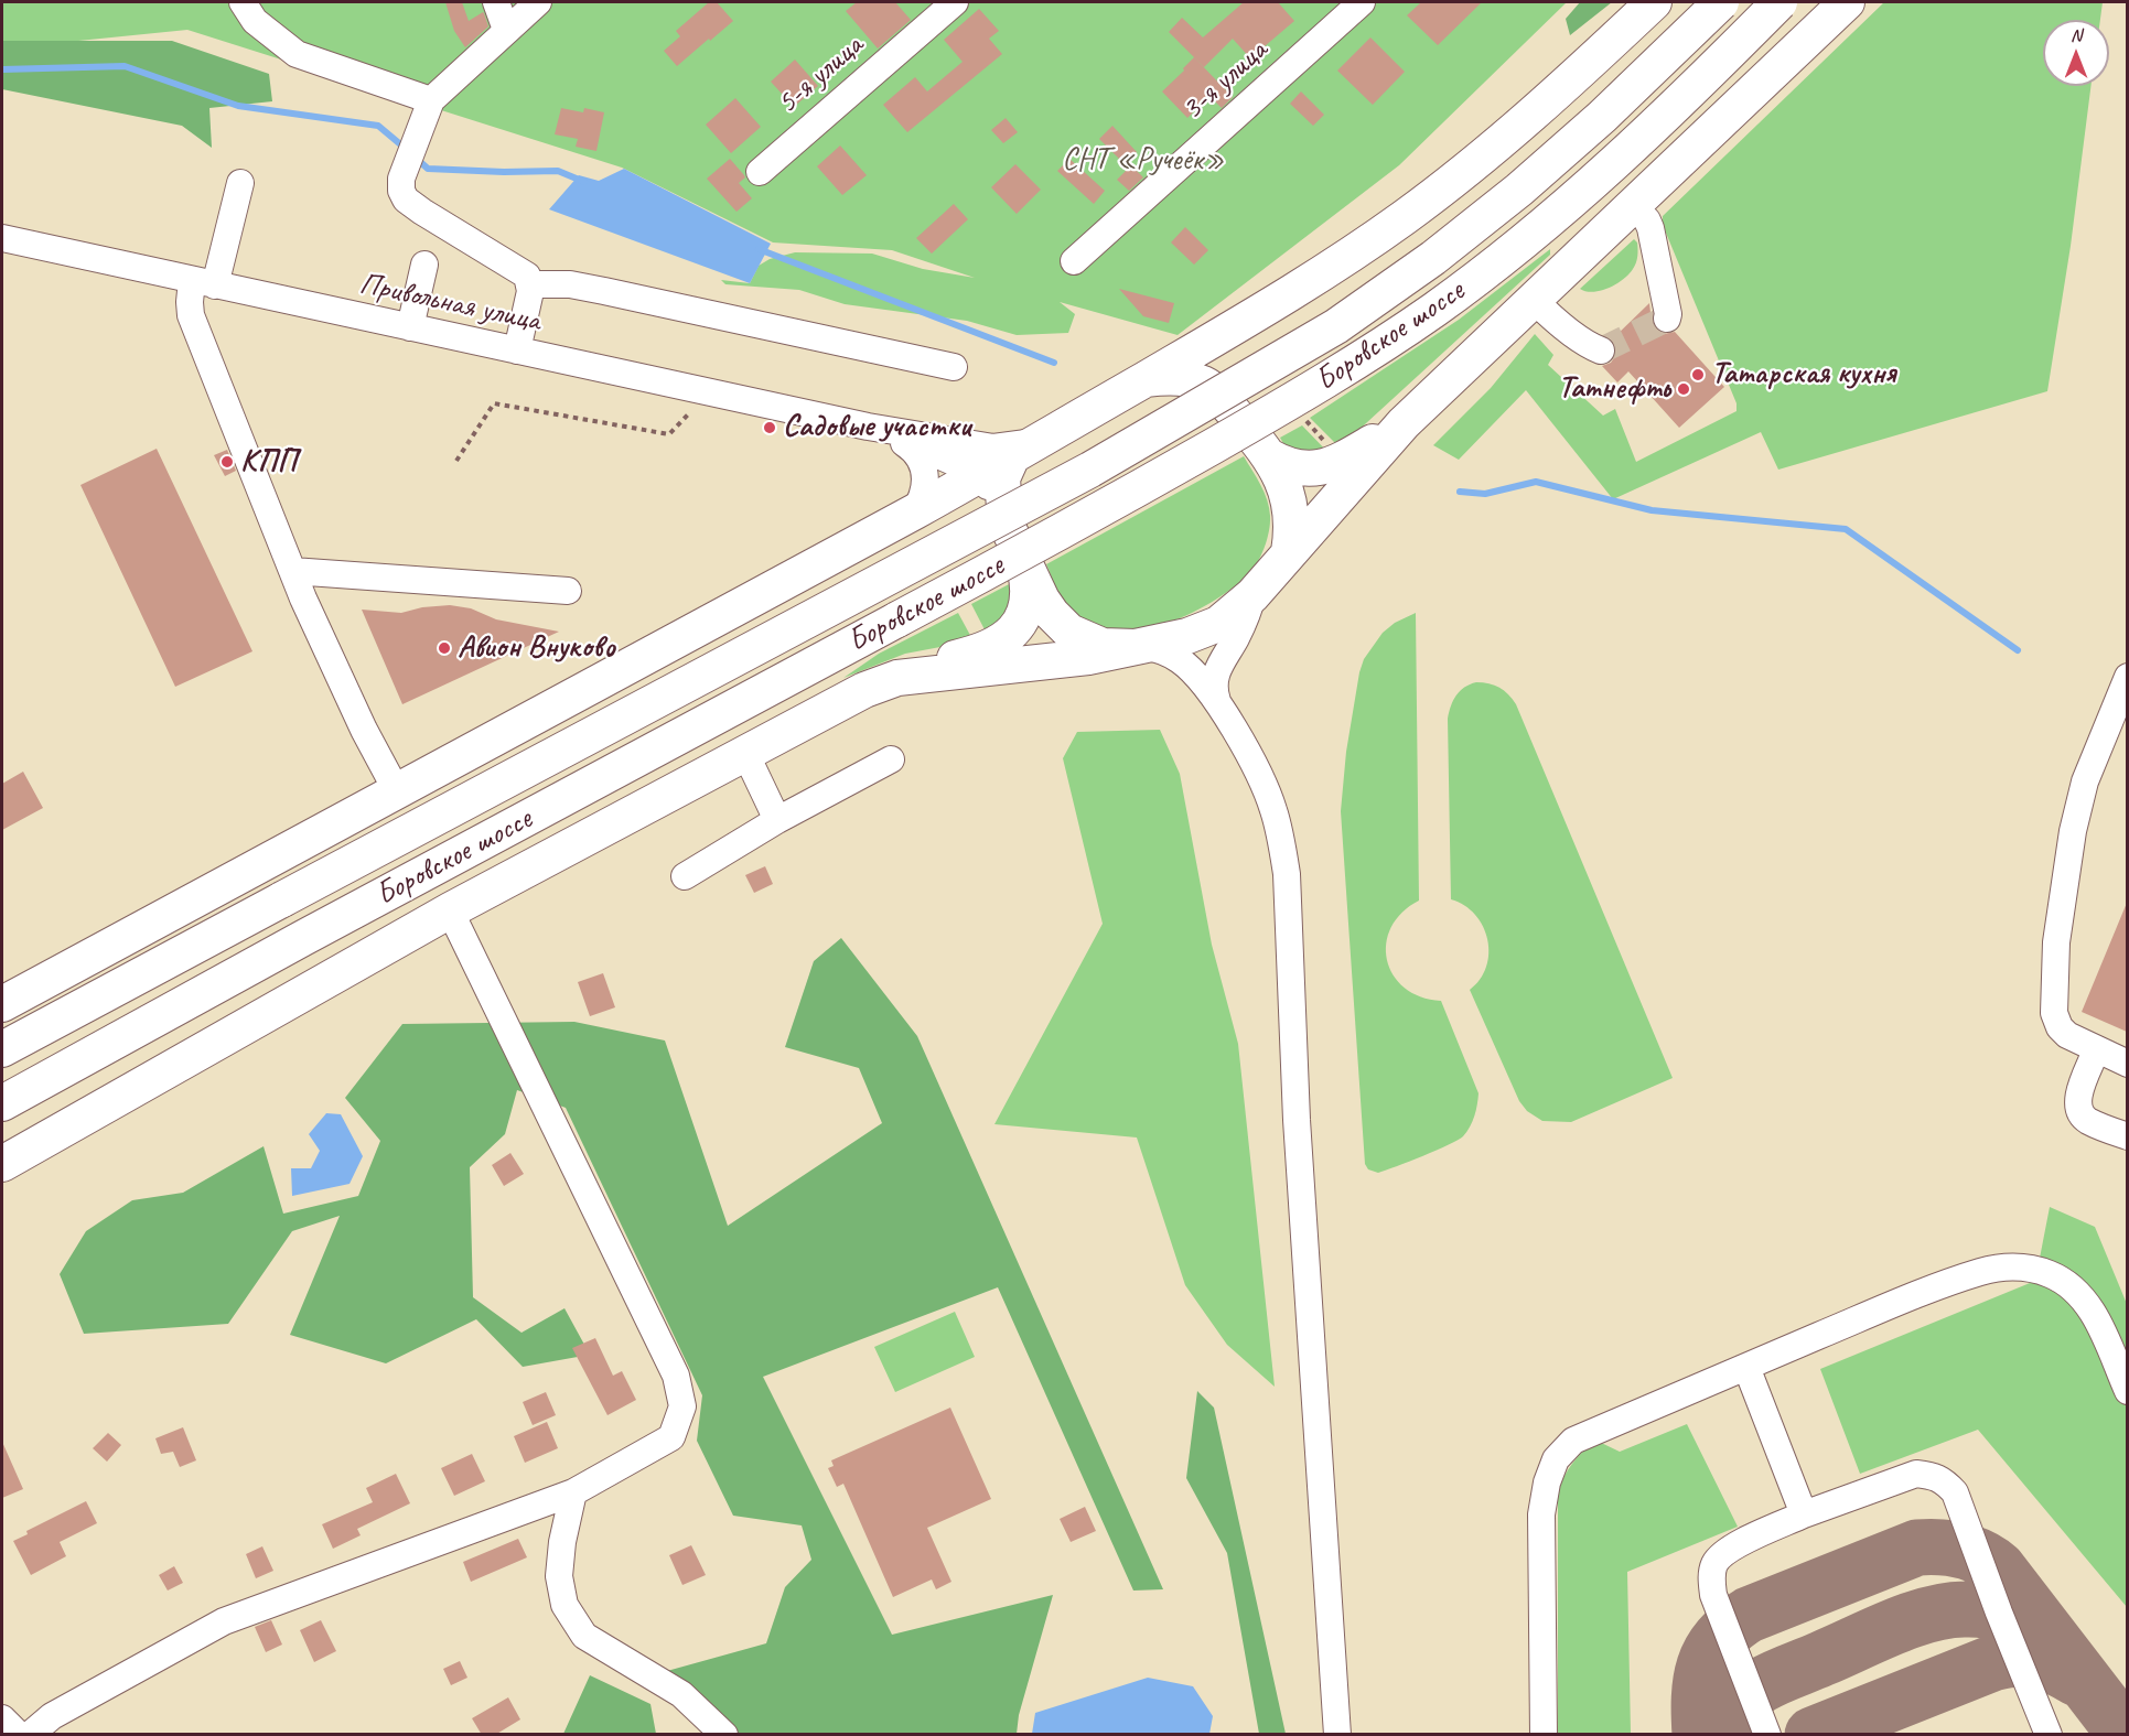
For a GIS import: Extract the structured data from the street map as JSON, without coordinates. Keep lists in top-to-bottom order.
{
  "streets": {
    "main road": ["Боровское шоссе"],
    "street": ["5-я улица", "3-я улица", "Привольная улица"]
  },
  "parks": ["СНТ «Ручеёк»"],
  "places": [
    "Татарская кухня",
    "Татнефть",
    "Садовые участки",
    "КПП",
    "Авион Внуково"
  ],
  "north": "top"
}
